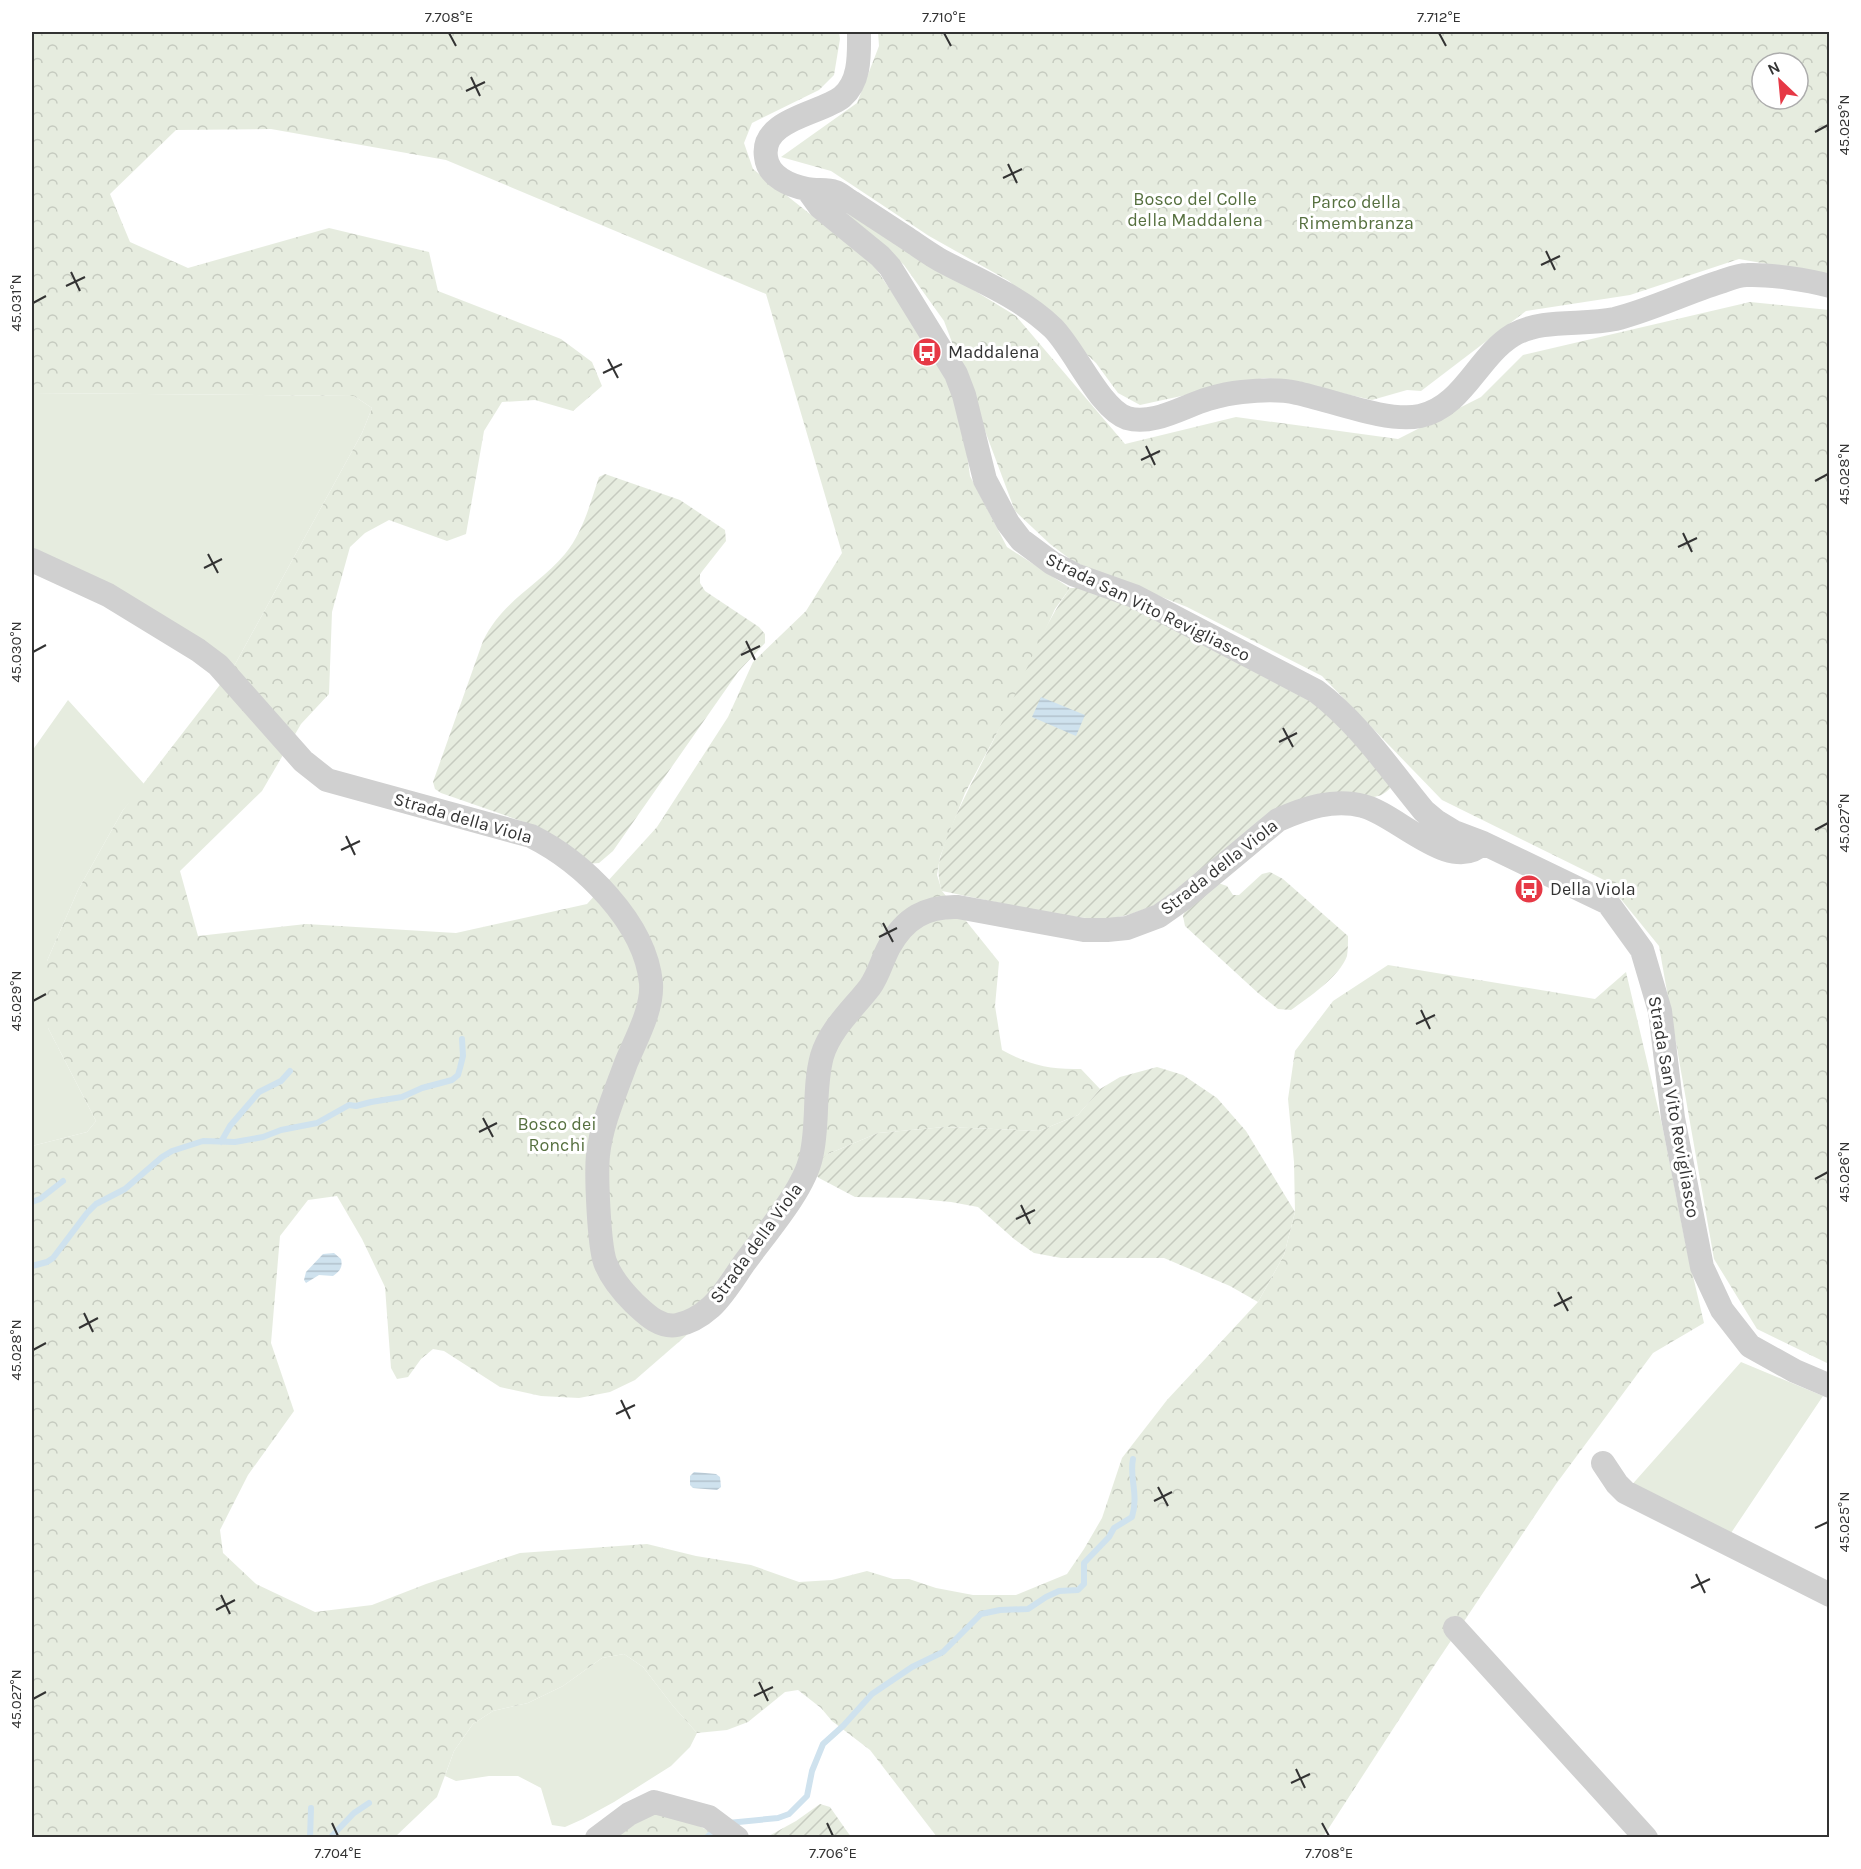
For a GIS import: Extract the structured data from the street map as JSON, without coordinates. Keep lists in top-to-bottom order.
{
  "streets": {
    "street": ["Strada San Vito Revigliasco", "Strada della Viola"]
  },
  "crossings": [
    ["Strada San Vito Revigliasco", "Strada della Viola"]
  ],
  "parks": ["Bosco del Colle della Maddalena", "Parco della Rimembranza", "Bosco dei Ronchi"],
  "places": {
    "bus stop": ["Maddalena", "Della Viola"]
  },
  "north": "top left",
  "coordinates": [
    "7.708°E",
    "7.710°E",
    "7.712°E",
    "45.029°N",
    "45.031°N",
    "45.028°N",
    "45.030°N",
    "45.027°N",
    "45.026°N",
    "45.025°N",
    "7.704°E",
    "7.706°E"
  ]
}
